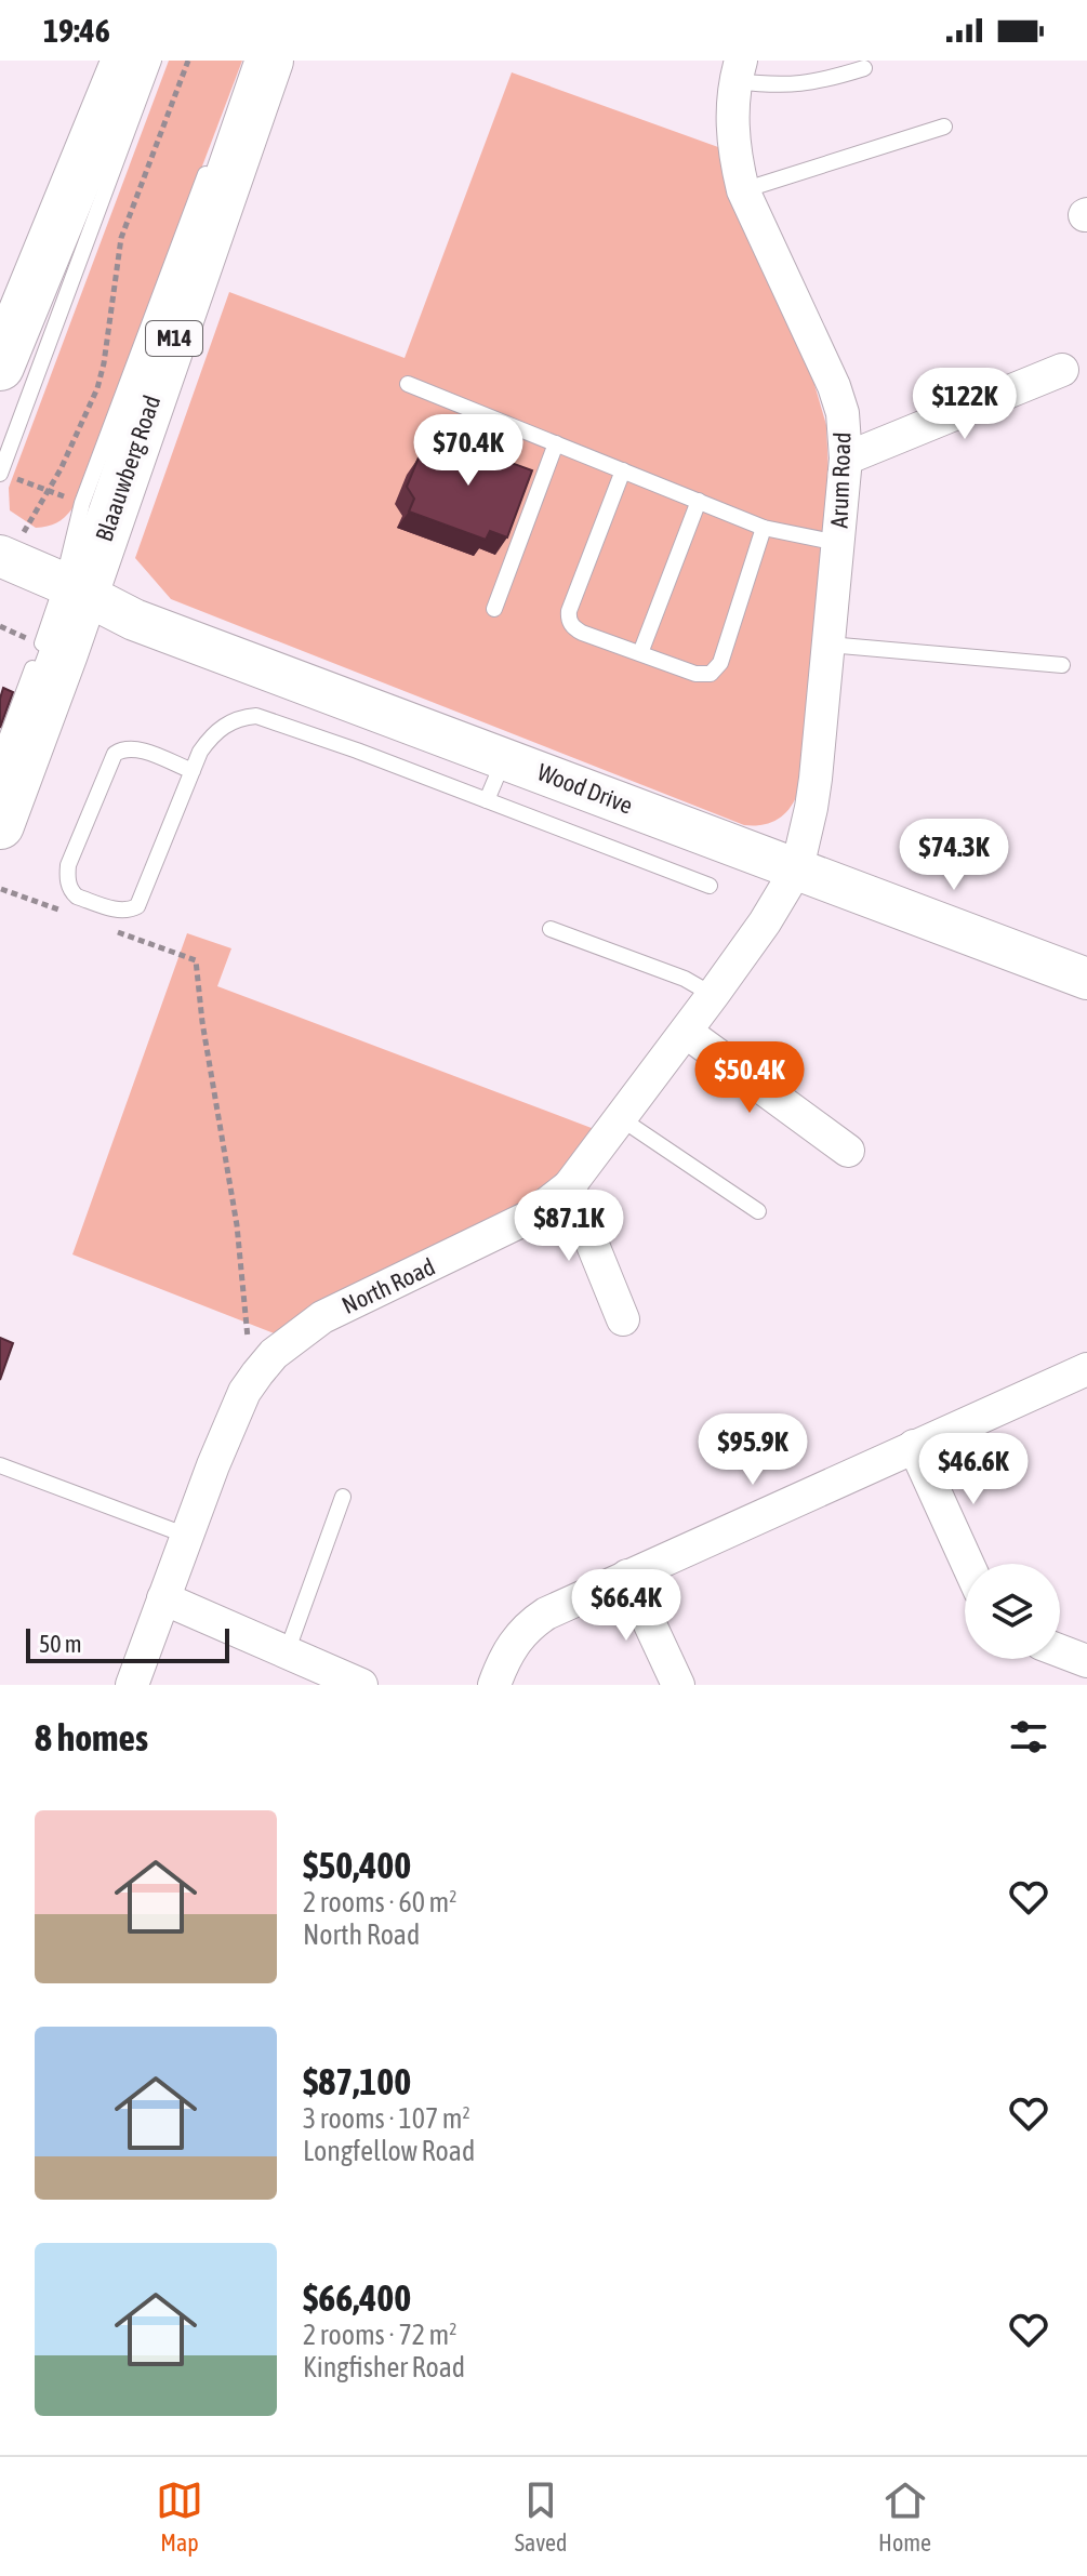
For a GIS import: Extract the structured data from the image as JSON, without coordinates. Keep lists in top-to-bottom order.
{
  "streets": {
    "main road": ["M14", "Blaauwberg Road"],
    "street": ["Arum Road", "Wood Drive", "North Road"]
  },
  "crossings": [
    ["Blaauwberg Road", "Wood Drive"],
    ["Arum Road", "Wood Drive"],
    ["Arum Road", "North Road"],
    ["Wood Drive", "North Road"]
  ],
  "scale_bar": "50 m",
  "page": {
    "status": "19:46",
    "price": [
      "$122K",
      "$70.4K",
      "$74.3K",
      "$50.4K",
      "$87.1K",
      "$95.9K",
      "$46.6K",
      "$66.4K"
    ],
    "scale": "50 m",
    "heading": "8 homes",
    "list": [
      {
        "name": "$50,400",
        "note": "2 rooms · 60 m² · North Road"
      },
      {
        "name": "$87,100",
        "note": "3 rooms · 107 m² · Longfellow Road"
      },
      {
        "name": "$66,400",
        "note": "2 rooms · 72 m² · Kingfisher Road"
      }
    ],
    "tabs": ["Map", "Saved", "Home"]
  }
}
